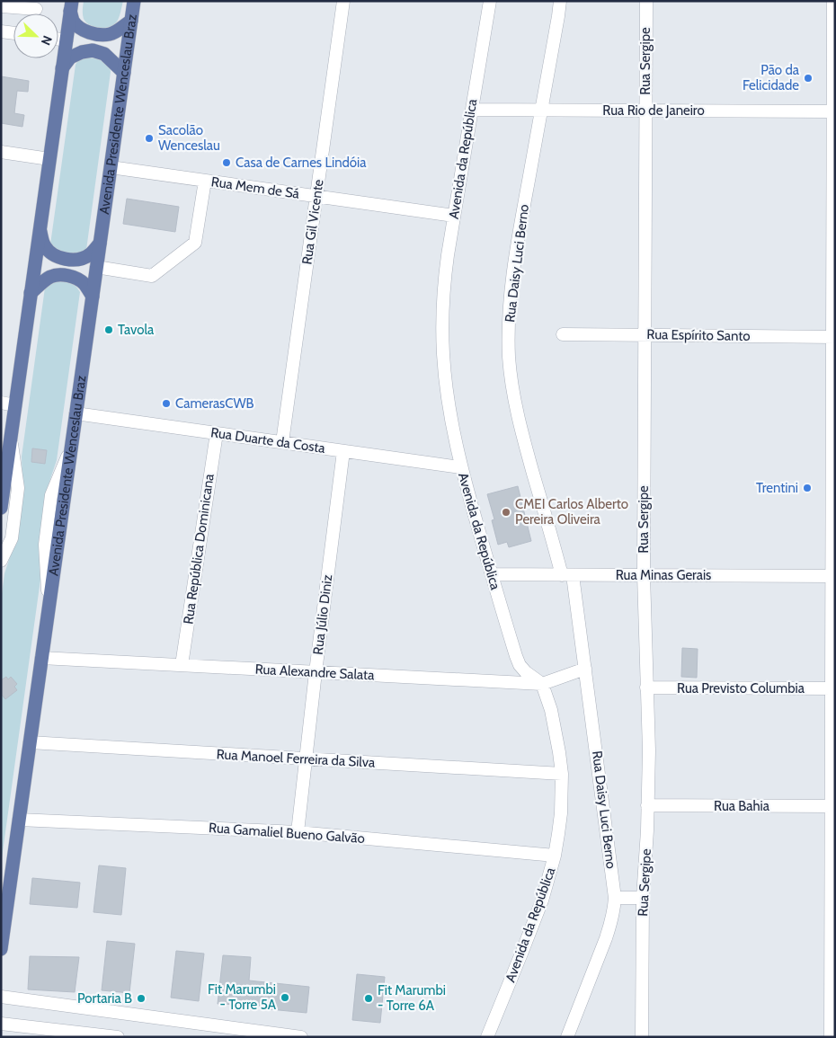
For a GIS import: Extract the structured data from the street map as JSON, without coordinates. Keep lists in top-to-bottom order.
{
  "streets": {
    "main road": ["Avenida Presidente Wenceslau Braz"],
    "street": [
      "Rua Sergipe",
      "Rua Rio de Janeiro",
      "Avenida da República",
      "Rua Mem de Sá",
      "Rua Gil Vicente",
      "Rua Daisy Luci Berno",
      "Rua Espírito Santo",
      "Rua Duarte da Costa",
      "Rua República Dominicana",
      "Rua Minas Gerais",
      "Rua Júlio Diniz",
      "Rua Alexandre Salata",
      "Rua Previsto Columbia",
      "Rua Manoel Ferreira da Silva",
      "Rua Bahia",
      "Rua Gamaliel Bueno Galvão"
    ]
  },
  "crossings": [
    ["Rua Sergipe", "Rua Rio de Janeiro"],
    ["Rua Sergipe", "Rua Espírito Santo"],
    ["Rua Sergipe", "Rua Minas Gerais"],
    ["Rua Sergipe", "Rua Previsto Columbia"],
    ["Rua Sergipe", "Rua Bahia"],
    ["Rua Rio de Janeiro", "Avenida da República"],
    ["Rua Rio de Janeiro", "Rua Daisy Luci Berno"],
    ["Avenida Presidente Wenceslau Braz", "Rua Mem de Sá"],
    ["Avenida Presidente Wenceslau Braz", "Rua Duarte da Costa"],
    ["Avenida Presidente Wenceslau Braz", "Rua Alexandre Salata"],
    ["Avenida Presidente Wenceslau Braz", "Rua Manoel Ferreira da Silva"],
    ["Avenida Presidente Wenceslau Braz", "Rua Gamaliel Bueno Galvão"],
    ["Avenida da República", "Rua Mem de Sá"],
    ["Avenida da República", "Rua Duarte da Costa"],
    ["Avenida da República", "Rua Minas Gerais"],
    ["Avenida da República", "Rua Alexandre Salata"],
    ["Avenida da República", "Rua Manoel Ferreira da Silva"],
    ["Avenida da República", "Rua Gamaliel Bueno Galvão"],
    ["Rua Mem de Sá", "Rua Gil Vicente"],
    ["Rua Gil Vicente", "Rua Duarte da Costa"],
    ["Rua Daisy Luci Berno", "Rua Minas Gerais"],
    ["Rua Daisy Luci Berno", "Rua Alexandre Salata"],
    ["Rua Duarte da Costa", "Rua República Dominicana"],
    ["Rua Duarte da Costa", "Rua Júlio Diniz"],
    ["Rua República Dominicana", "Rua Alexandre Salata"],
    ["Rua Júlio Diniz", "Rua Alexandre Salata"],
    ["Rua Júlio Diniz", "Rua Manoel Ferreira da Silva"],
    ["Rua Júlio Diniz", "Rua Gamaliel Bueno Galvão"]
  ],
  "places": [
    "Pão da Felicidade",
    "Sacolão Wenceslau",
    "Casa de Carnes Lindóia",
    "Tavola",
    "CamerasCWB",
    "Trentini",
    "CMEI Carlos Alberto Pereira Oliveira",
    "Fit Marumbi - Torre 5A",
    "Portaria B",
    "Fit Marumbi - Torre 6A"
  ],
  "north": "bottom right"
}
